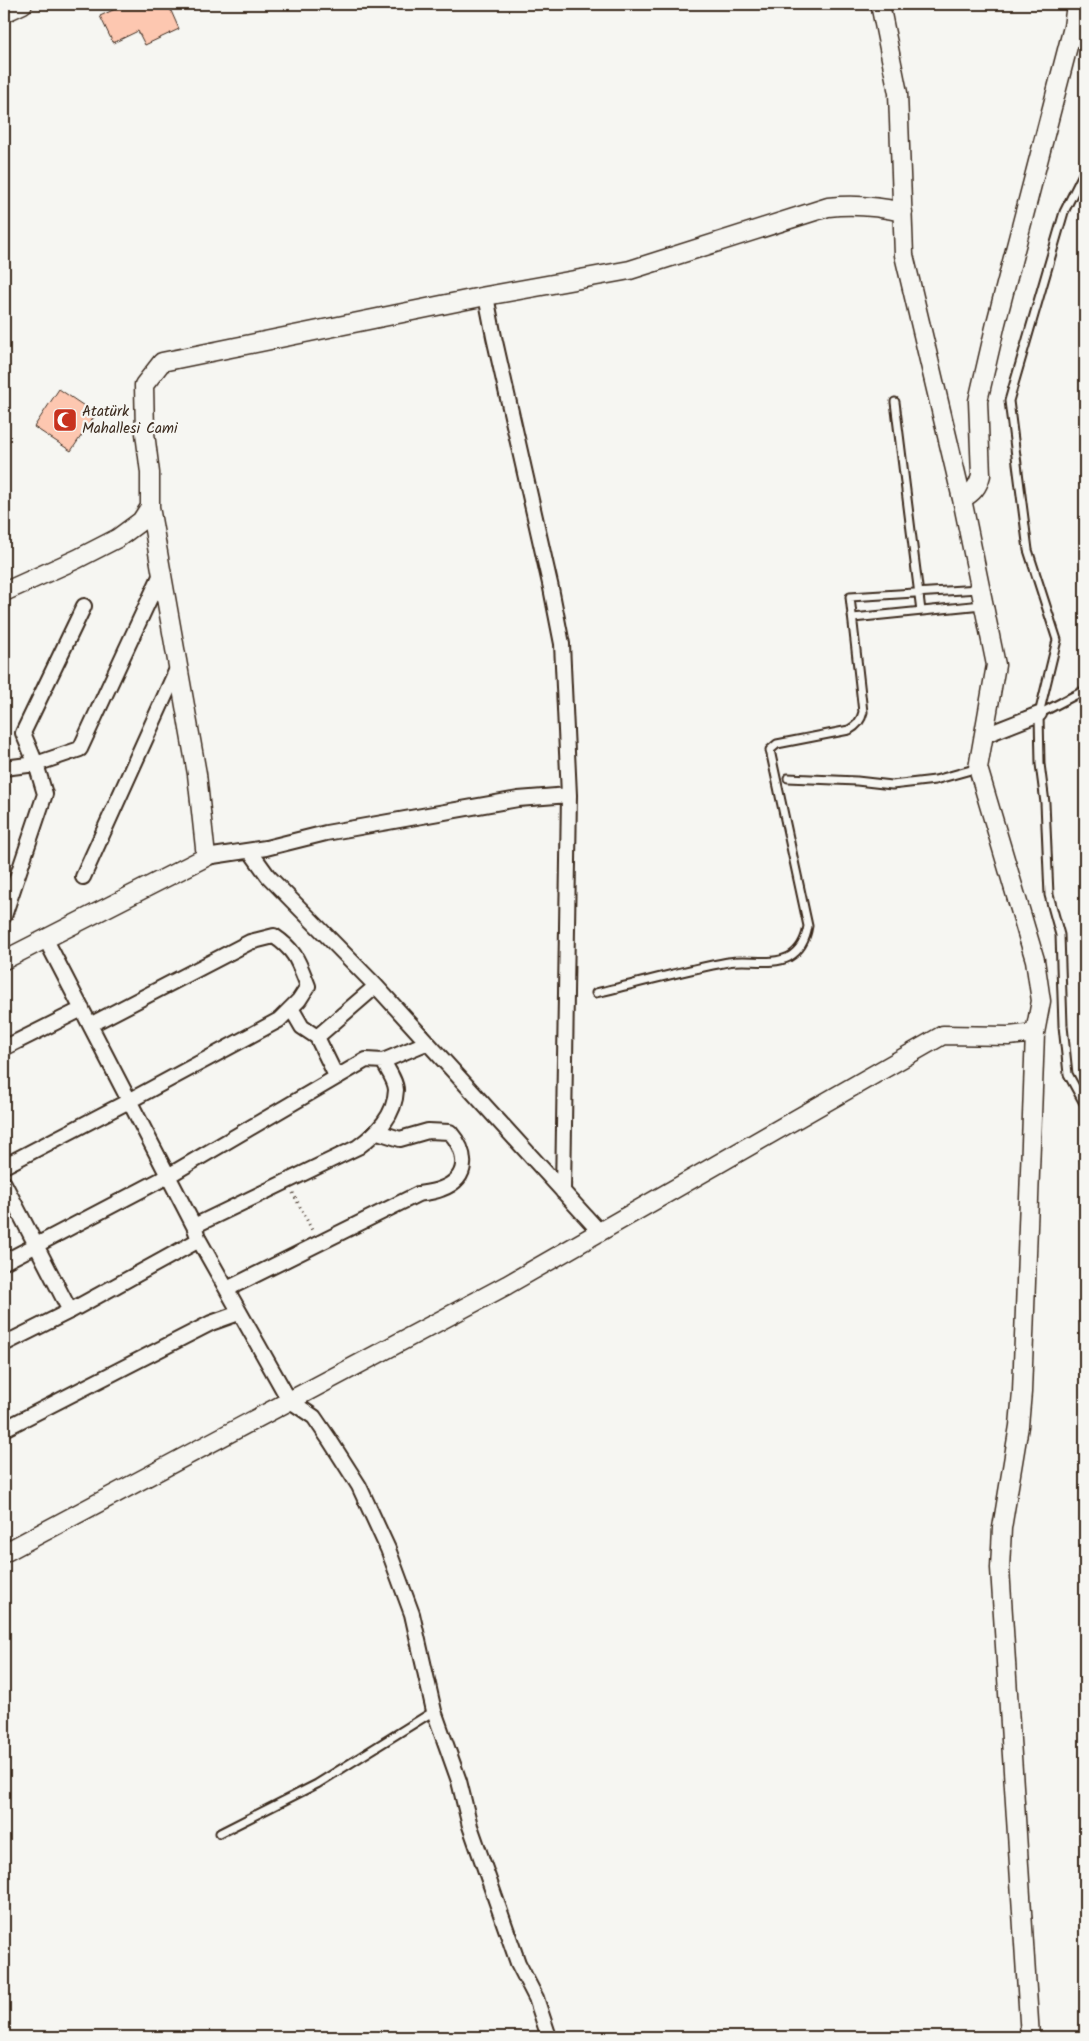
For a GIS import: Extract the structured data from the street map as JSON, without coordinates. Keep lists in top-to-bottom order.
{
  "places": {
    "mosque": ["Atatürk Mahallesi Cami"]
  }
}
